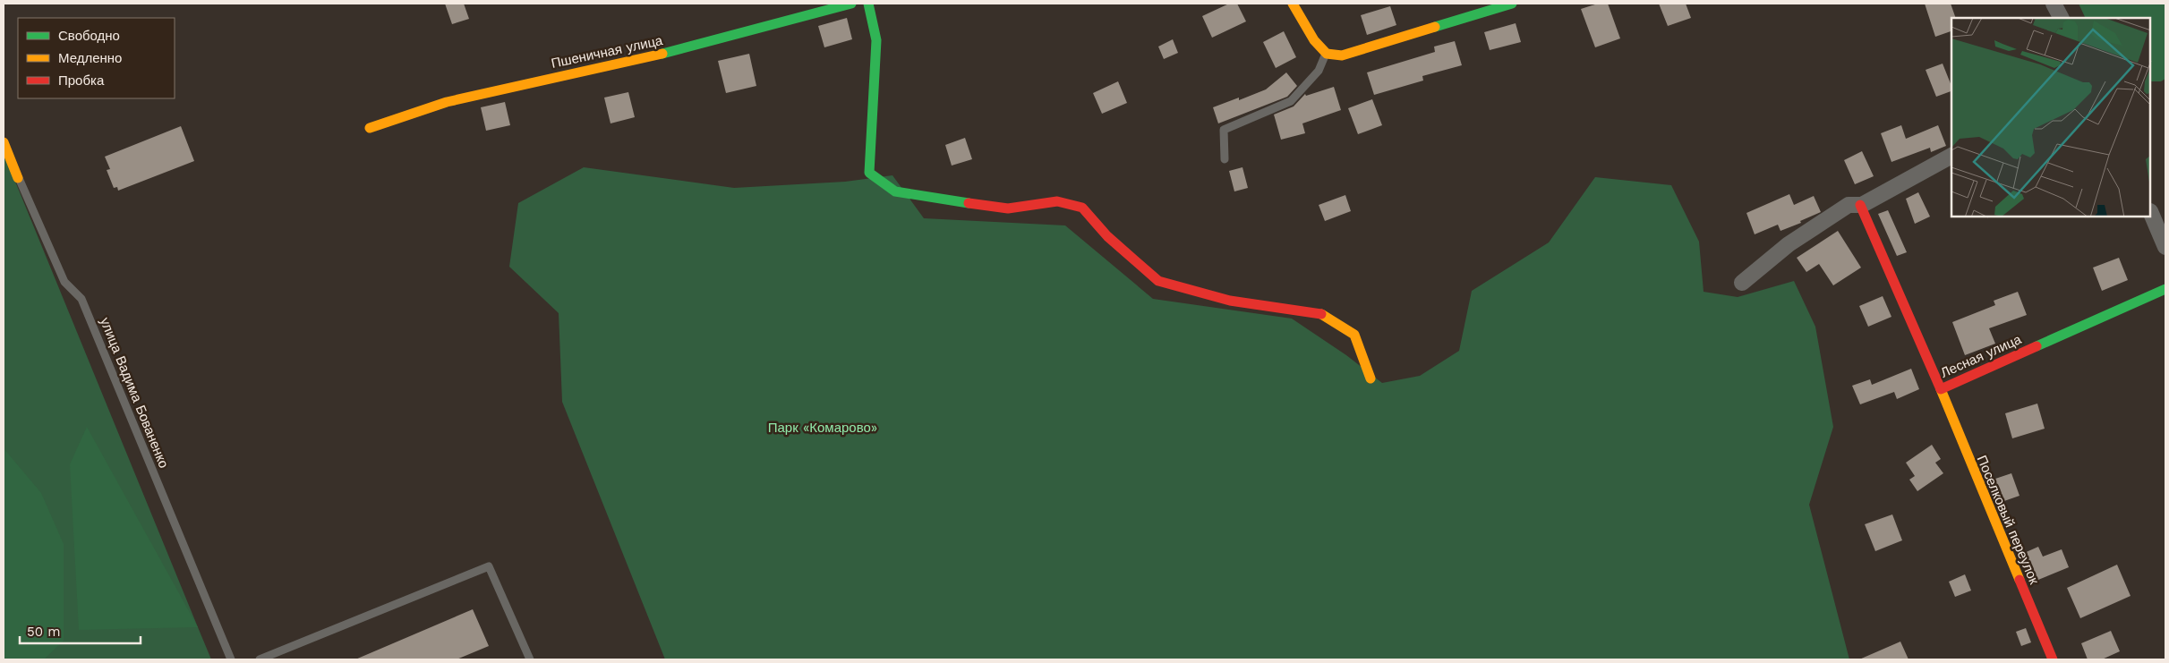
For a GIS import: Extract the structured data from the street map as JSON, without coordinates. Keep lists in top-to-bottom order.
{
  "streets": {
    "street": [
      "Пшеничная улица",
      "Лесная улица",
      "улица Вадима Бованенко",
      "Поселковый переулок"
    ]
  },
  "crossings": [
    ["Лесная улица", "Поселковый переулок"]
  ],
  "parks": ["Парк «Комарово»"],
  "legend": ["Свободно", "Медленно", "Пробка"],
  "scale_bar": "50 m"
}
